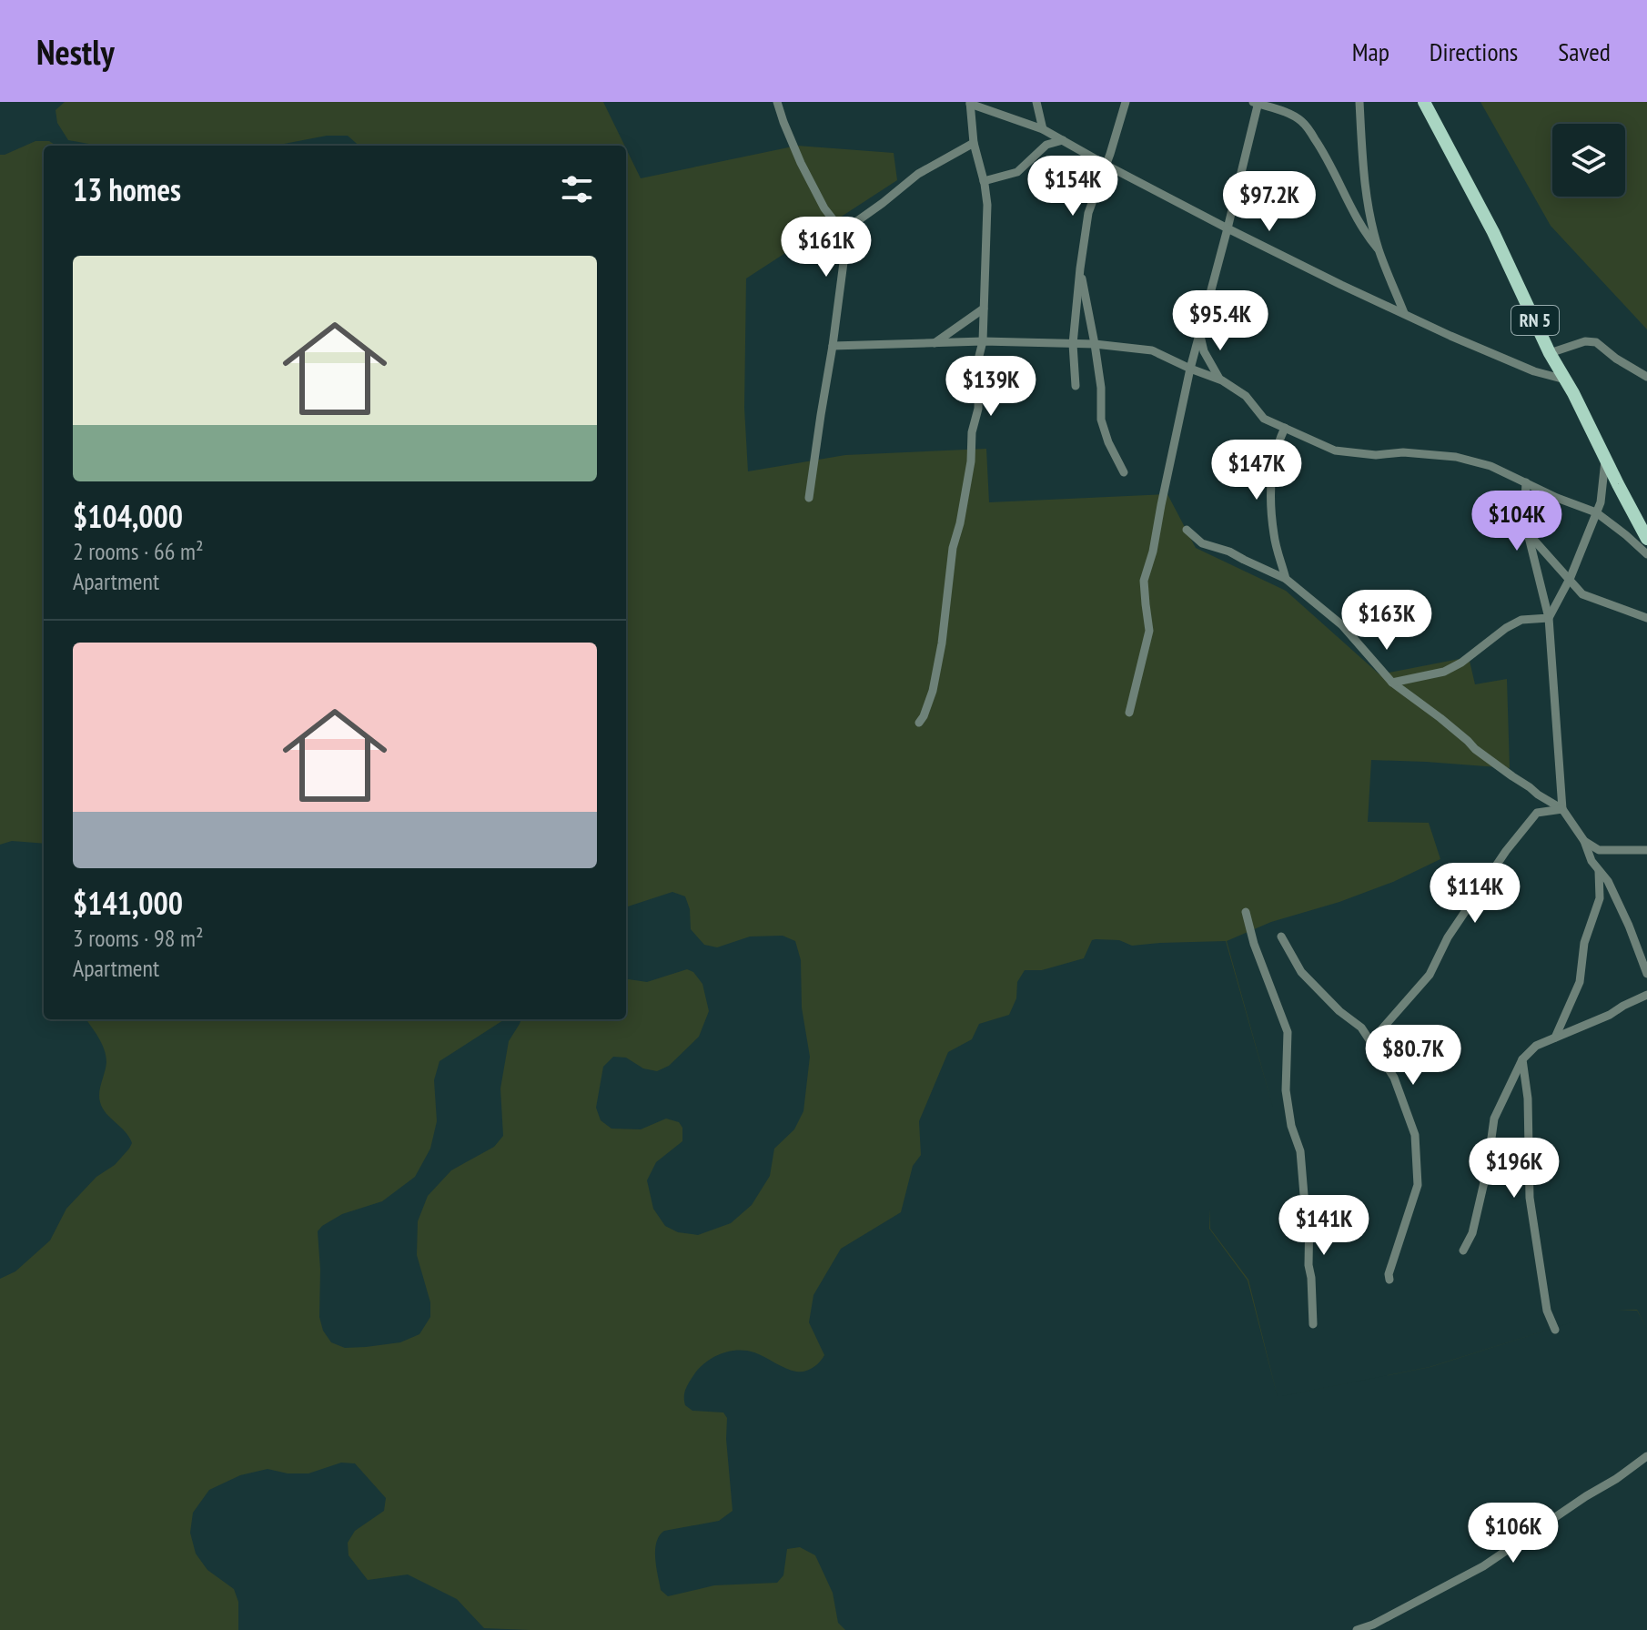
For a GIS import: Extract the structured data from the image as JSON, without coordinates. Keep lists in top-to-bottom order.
{
  "streets": {
    "main road": ["RN 5"]
  },
  "page": {
    "header": "Nestly",
    "nav": ["Map", "Directions", "Saved"],
    "heading": "13 homes",
    "price": [
      "$154K",
      "$97.2K",
      "$161K",
      "$95.4K",
      "$139K",
      "$147K",
      "$104K",
      "$163K",
      "$114K",
      "$80.7K",
      "$196K",
      "$141K",
      "$106K"
    ],
    "list": [
      {
        "name": "$104,000",
        "note": "2 rooms · 66 m² · Apartment"
      },
      {
        "name": "$141,000",
        "note": "3 rooms · 98 m² · Apartment"
      }
    ]
  }
}
